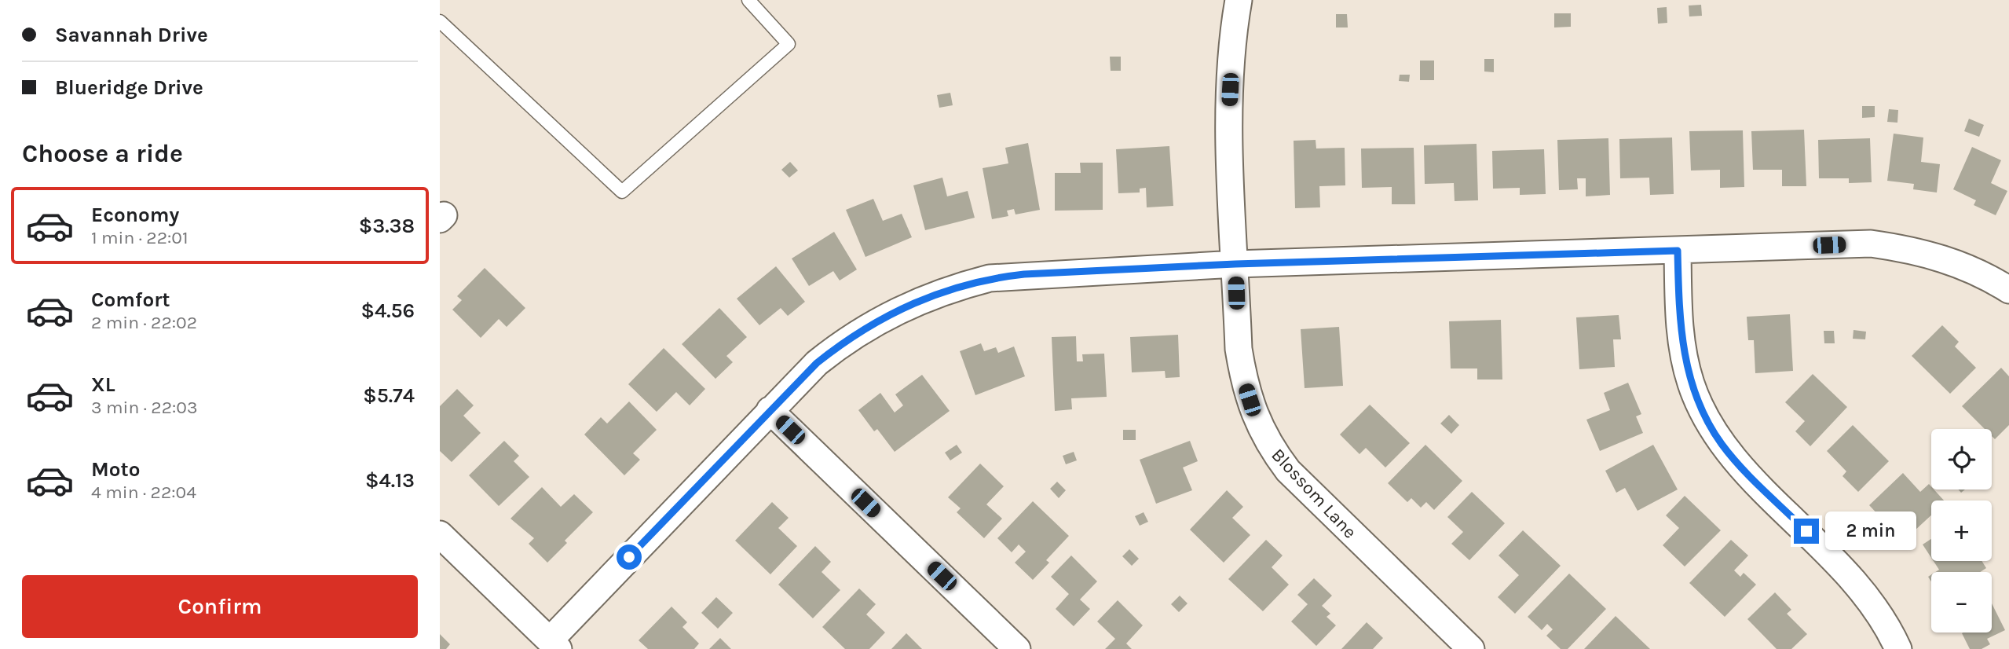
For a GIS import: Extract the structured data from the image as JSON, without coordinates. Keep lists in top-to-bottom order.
{
  "streets": {
    "street": ["Blossom Lane"]
  },
  "page": {
    "banner": ["Savannah Drive", "Blueridge Drive"],
    "heading": "Choose a ride",
    "list": [
      {
        "name": "Economy",
        "note": "1 min · 22:01",
        "value": "$3.38"
      },
      {
        "name": "Comfort",
        "note": "2 min · 22:02",
        "value": "$4.56"
      },
      {
        "name": "XL",
        "note": "3 min · 22:03",
        "value": "$5.74"
      },
      {
        "name": "Moto",
        "note": "4 min · 22:04",
        "value": "$4.13"
      }
    ],
    "map_buttons": ["+", "−"],
    "bubble": "2 min",
    "buttons": "Confirm"
  }
}
